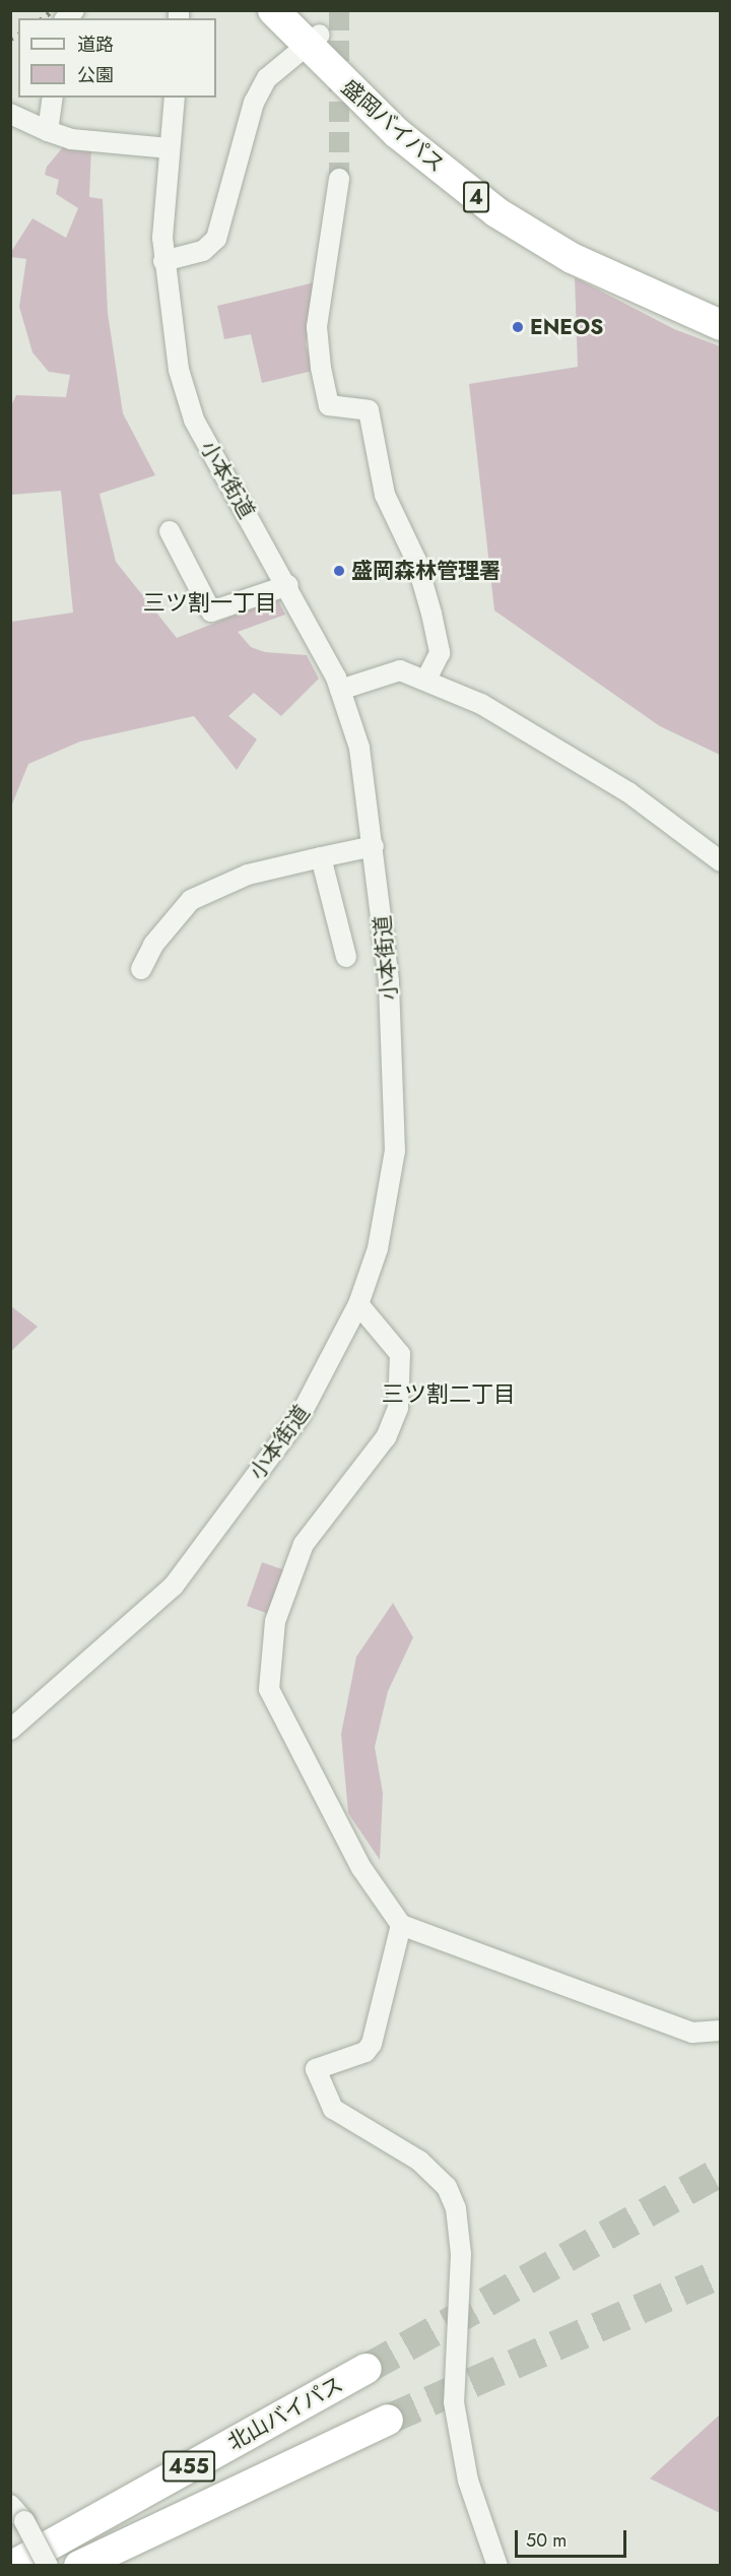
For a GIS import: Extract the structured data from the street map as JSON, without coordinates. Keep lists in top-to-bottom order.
{
  "streets": {
    "highway": [
      "盛岡バイパス",
      "4",
      "北山バイパス",
      "455"
    ],
    "street": ["小本街道"]
  },
  "districts": ["三ツ割一丁目", "三ツ割二丁目"],
  "places": ["ENEOS", "盛岡森林管理署"],
  "legend": ["道路", "公園"],
  "scale_bar": "50 m"
}
